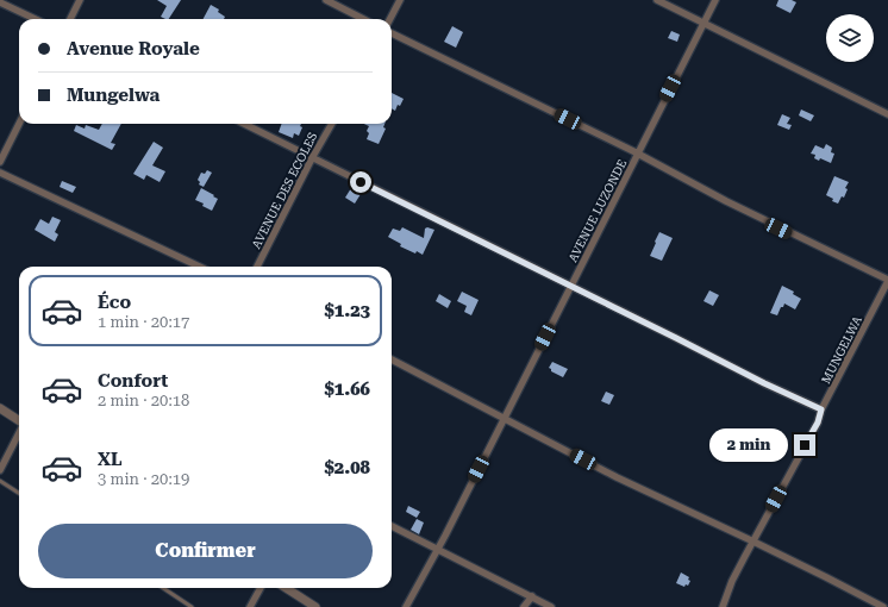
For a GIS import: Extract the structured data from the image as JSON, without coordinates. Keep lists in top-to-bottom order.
{
  "streets": {
    "street": ["AVENUE DES ECOLES", "AVENUE LUZONDE", "MUNGELWA"]
  },
  "page": {
    "banner": ["Avenue Royale", "Mungelwa"],
    "list": [
      {
        "name": "Éco",
        "note": "1 min · 20:17",
        "value": "$1.23"
      },
      {
        "name": "Confort",
        "note": "2 min · 20:18",
        "value": "$1.66"
      },
      {
        "name": "XL",
        "note": "3 min · 20:19",
        "value": "$2.08"
      }
    ],
    "bubble": "2 min",
    "buttons": "Confirmer"
  }
}
